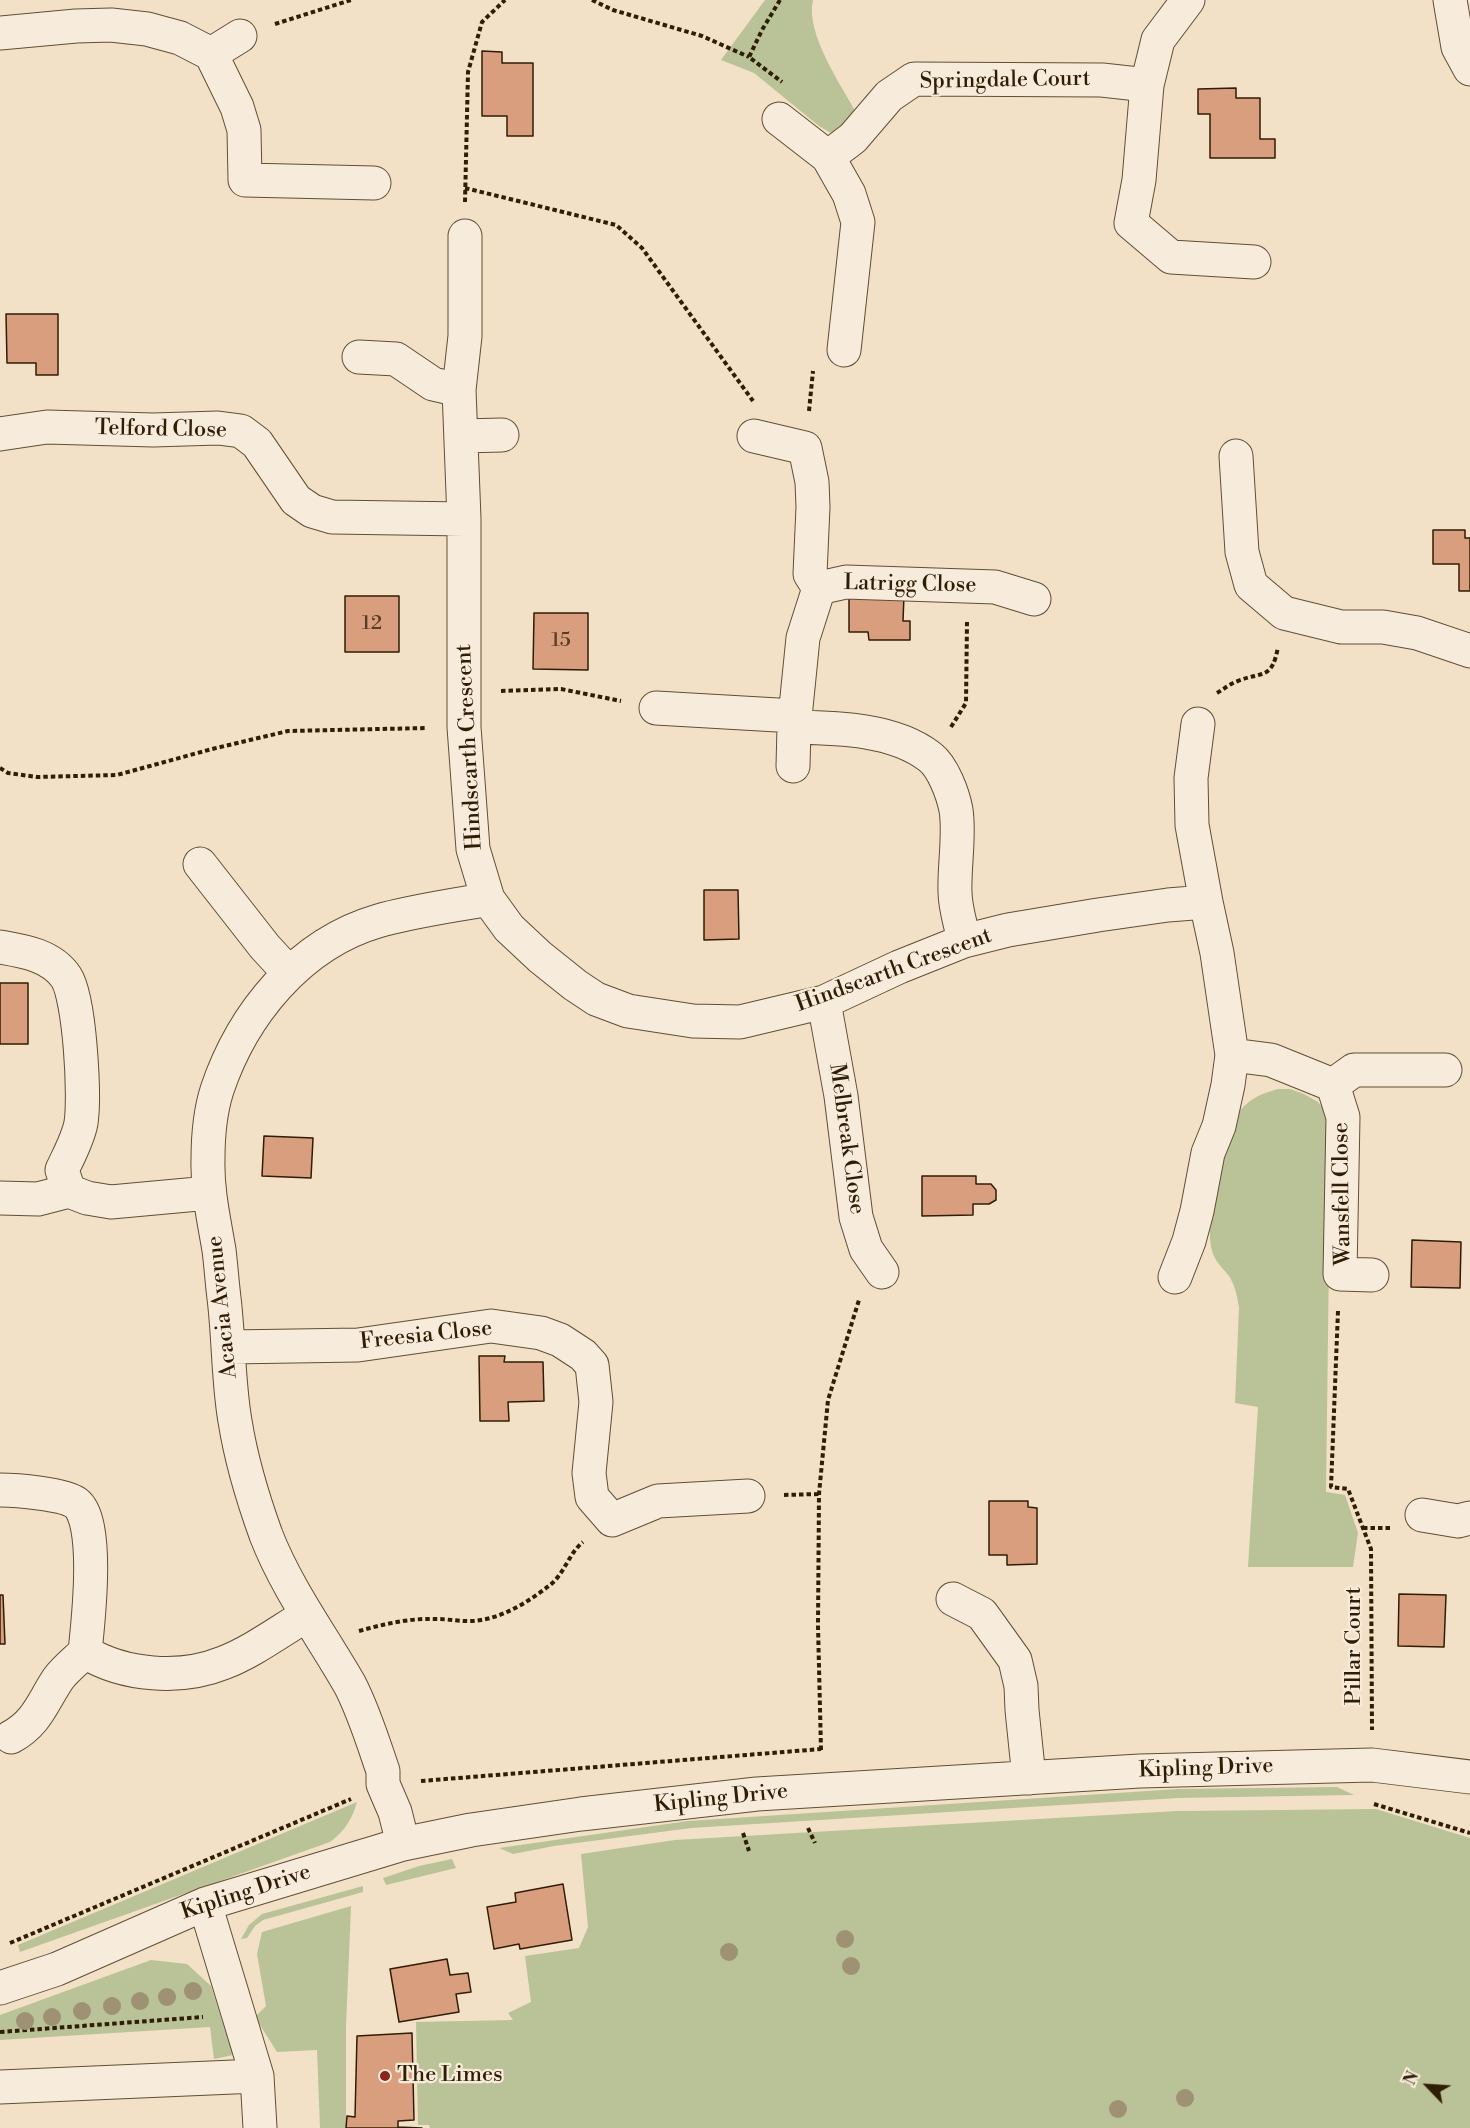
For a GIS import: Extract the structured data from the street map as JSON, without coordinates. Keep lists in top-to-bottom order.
{
  "streets": {
    "street": [
      "Springdale Court",
      "Telford Close",
      "Latrigg Close",
      "Hindscarth Crescent",
      "Melbreak Close",
      "Wansfell Close",
      "Acacia Avenue",
      "Freesia Close",
      "Kipling Drive"
    ],
    "path": ["Pillar Court"]
  },
  "crossings": [
    ["Telford Close", "Hindscarth Crescent"],
    ["Hindscarth Crescent", "Melbreak Close"],
    ["Hindscarth Crescent", "Acacia Avenue"],
    ["Wansfell Close", "Pillar Court"],
    ["Acacia Avenue", "Freesia Close"],
    ["Acacia Avenue", "Kipling Drive"],
    ["Pillar Court", "Kipling Drive"]
  ],
  "places": ["The Limes"],
  "house_numbers": ["12", "15"],
  "north": "top left"
}
